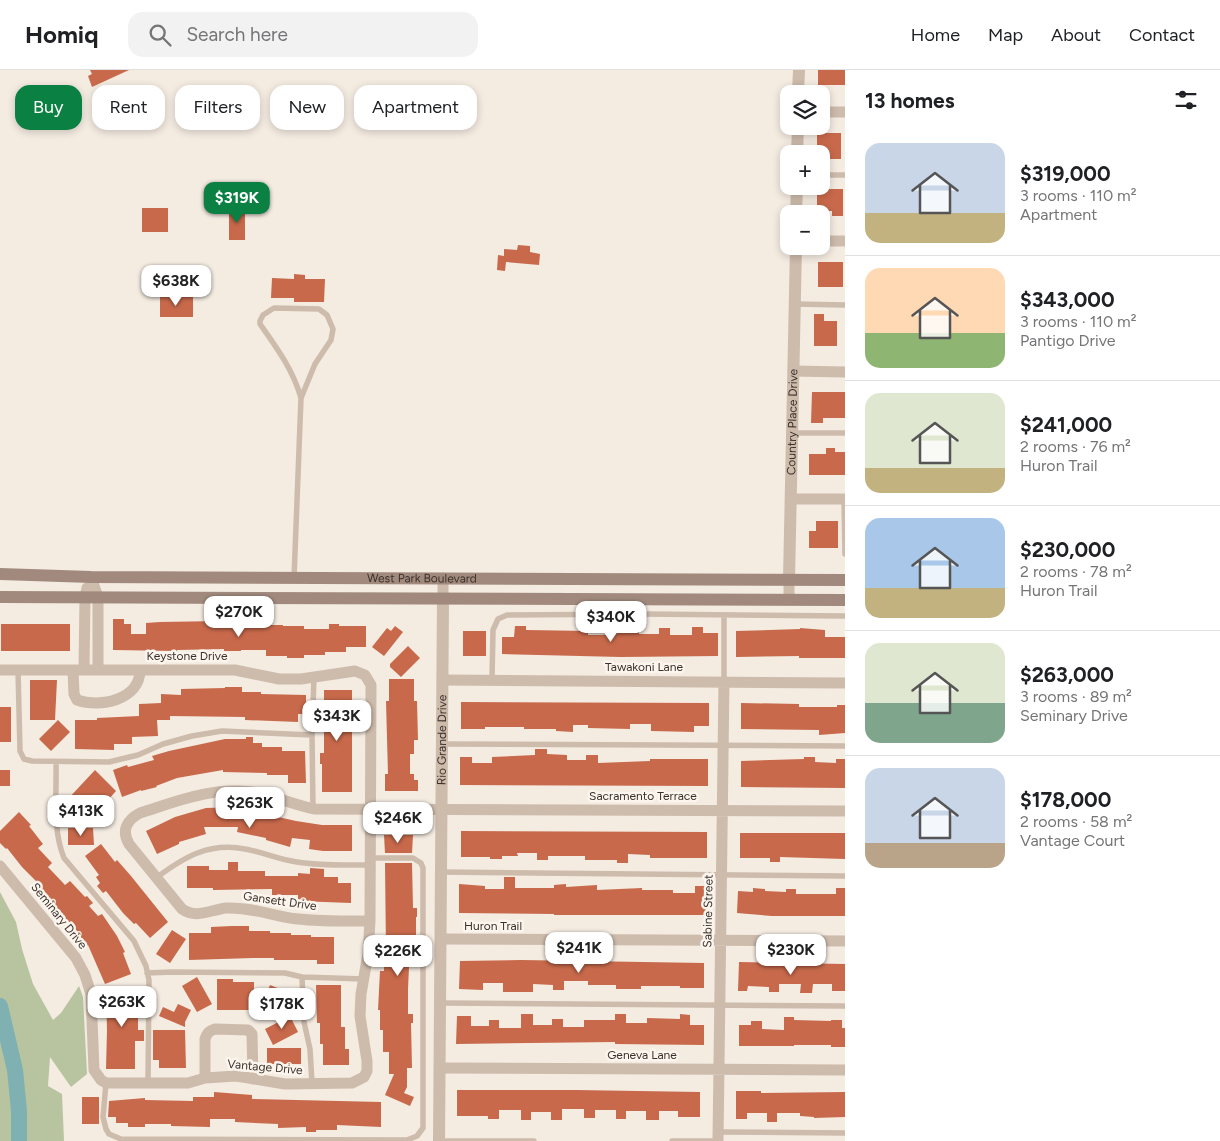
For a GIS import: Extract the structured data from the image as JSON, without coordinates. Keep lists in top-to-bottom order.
{
  "streets": {
    "main road": ["West Park Boulevard"],
    "street": [
      "Country Place Drive",
      "Keystone Drive",
      "Tawakoni Lane",
      "Rio Grande Drive",
      "Sacramento Terrace",
      "Gansett Drive",
      "Sabine Street",
      "Seminary Drive",
      "Huron Trail",
      "Geneva Lane",
      "Vantage Drive"
    ]
  },
  "crossings": [
    ["Country Place Drive", "West Park Boulevard"],
    ["West Park Boulevard", "Rio Grande Drive"],
    ["Keystone Drive", "Sacramento Terrace"],
    ["Tawakoni Lane", "Rio Grande Drive"],
    ["Tawakoni Lane", "Sabine Street"],
    ["Rio Grande Drive", "Sacramento Terrace"],
    ["Rio Grande Drive", "Huron Trail"],
    ["Rio Grande Drive", "Geneva Lane"],
    ["Sacramento Terrace", "Gansett Drive"],
    ["Sacramento Terrace", "Sabine Street"],
    ["Sabine Street", "Huron Trail"],
    ["Sabine Street", "Geneva Lane"],
    ["Seminary Drive", "Vantage Drive"]
  ],
  "page": {
    "header": "Homiq",
    "search": "Search here",
    "nav": [
      "Home",
      "Map",
      "About",
      "Contact"
    ],
    "heading": "13 homes",
    "map_buttons": ["+", "−"],
    "chip": [
      "Buy",
      "Rent",
      "Filters",
      "New",
      "Apartment"
    ],
    "list": [
      {
        "name": "$319,000",
        "note": "3 rooms · 110 m² · Apartment"
      },
      {
        "name": "$343,000",
        "note": "3 rooms · 110 m² · Pantigo Drive"
      },
      {
        "name": "$241,000",
        "note": "2 rooms · 76 m² · Huron Trail"
      },
      {
        "name": "$230,000",
        "note": "2 rooms · 78 m² · Huron Trail"
      },
      {
        "name": "$263,000",
        "note": "3 rooms · 89 m² · Seminary Drive"
      },
      {
        "name": "$178,000",
        "note": "2 rooms · 58 m² · Vantage Court"
      }
    ],
    "price": [
      "$319K",
      "$638K",
      "$270K",
      "$340K",
      "$343K",
      "$263K",
      "$413K",
      "$246K",
      "$241K",
      "$230K",
      "$226K",
      "$263K",
      "$178K"
    ]
  }
}
